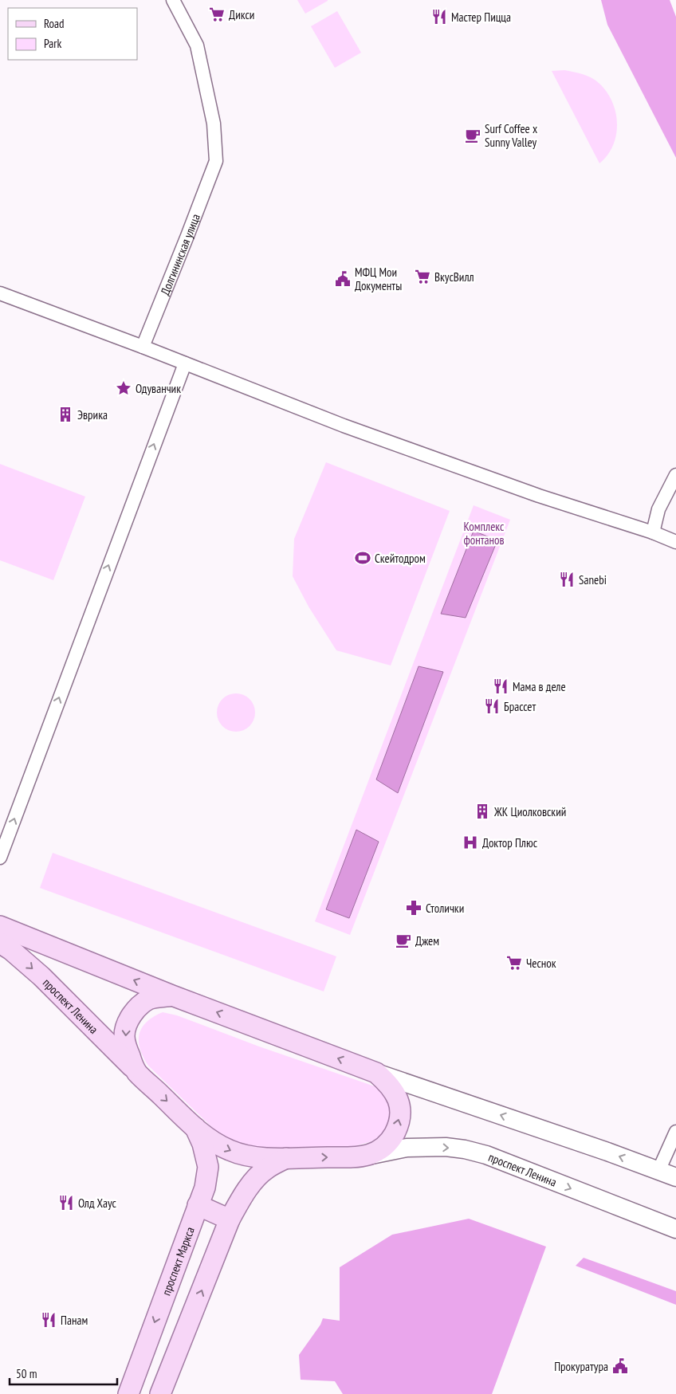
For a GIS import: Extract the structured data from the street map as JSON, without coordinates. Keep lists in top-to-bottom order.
{
  "streets": {
    "main road": ["проспект Ленина", "проспект Маркса"],
    "street": ["Долгининская улица"]
  },
  "crossings": [
    ["проспект Ленина", "проспект Маркса"]
  ],
  "parks": ["Комплекс фонтанов"],
  "places": {
    "supermarket": ["Дикси", "ВкусВилл", "Чеснок"],
    "restaurant": [
      "Мастер Пицца",
      "Sanebi",
      "Мама в деле",
      "Брассет",
      "Олд Хаус",
      "Панам"
    ],
    "cafe": ["Surf Coffee x Sunny Valley", "Джем"],
    "public building": ["МФЦ Мои Документы", "Прокуратура"],
    "place": ["Одуванчик"],
    "building": ["Эврика", "ЖК Циолковский"],
    "sports": ["Скейтодром"],
    "hospital": ["Доктор Плюс"],
    "pharmacy": ["Столички"]
  },
  "legend": ["Road", "Park"],
  "scale_bar": "50 m"
}
